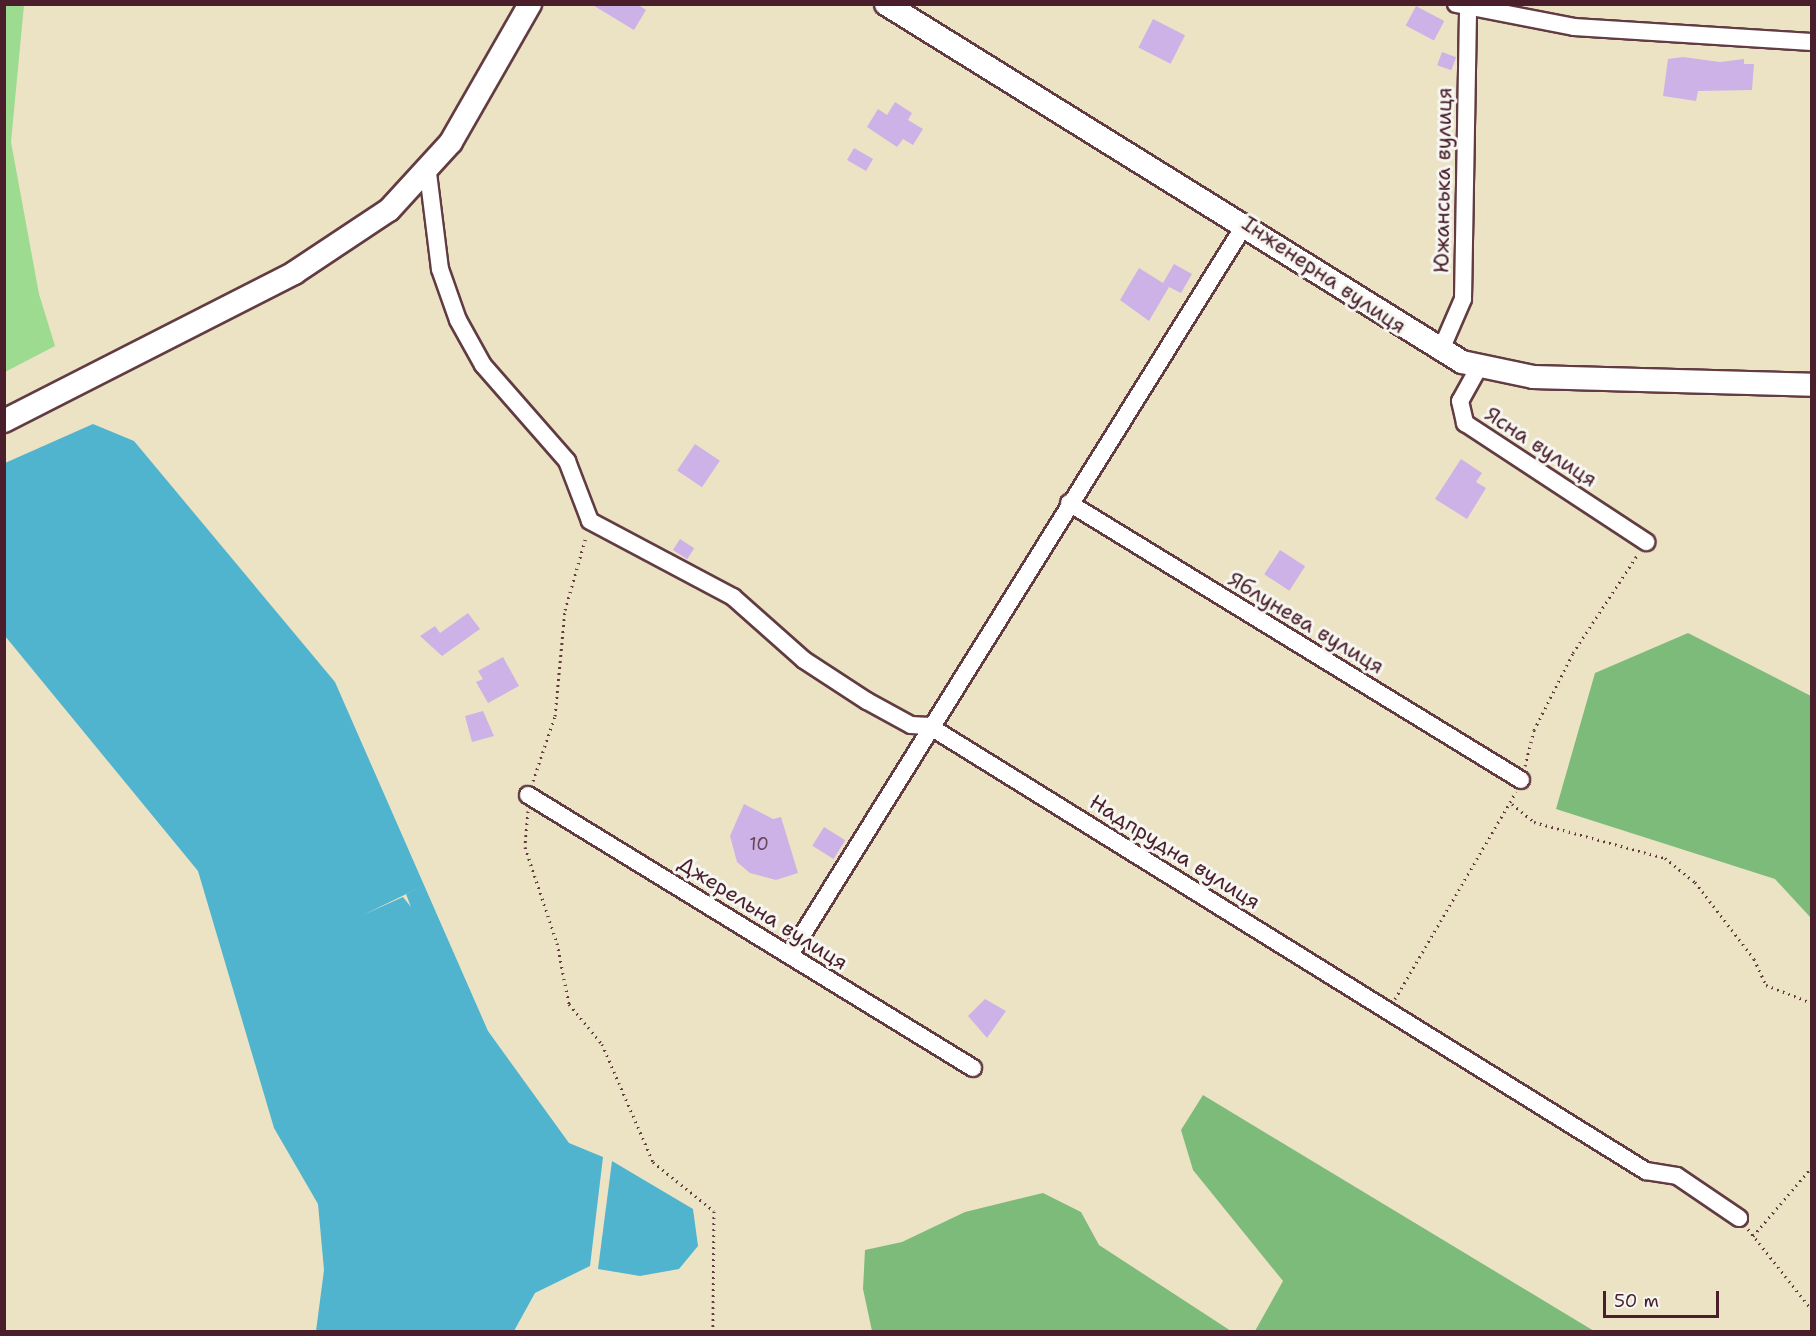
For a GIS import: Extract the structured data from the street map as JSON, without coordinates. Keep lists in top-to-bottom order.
{
  "streets": {
    "street": [
      "Южанська вулиця",
      "Інженерна вулиця",
      "Ясна вулиця",
      "Яблунева вулиця",
      "Надпрудна вулиця",
      "Джерельна вулиця"
    ]
  },
  "crossings": [
    ["Южанська вулиця", "Інженерна вулиця"],
    ["Інженерна вулиця", "Ясна вулиця"]
  ],
  "house_numbers": ["10"],
  "scale_bar": "50 m"
}
